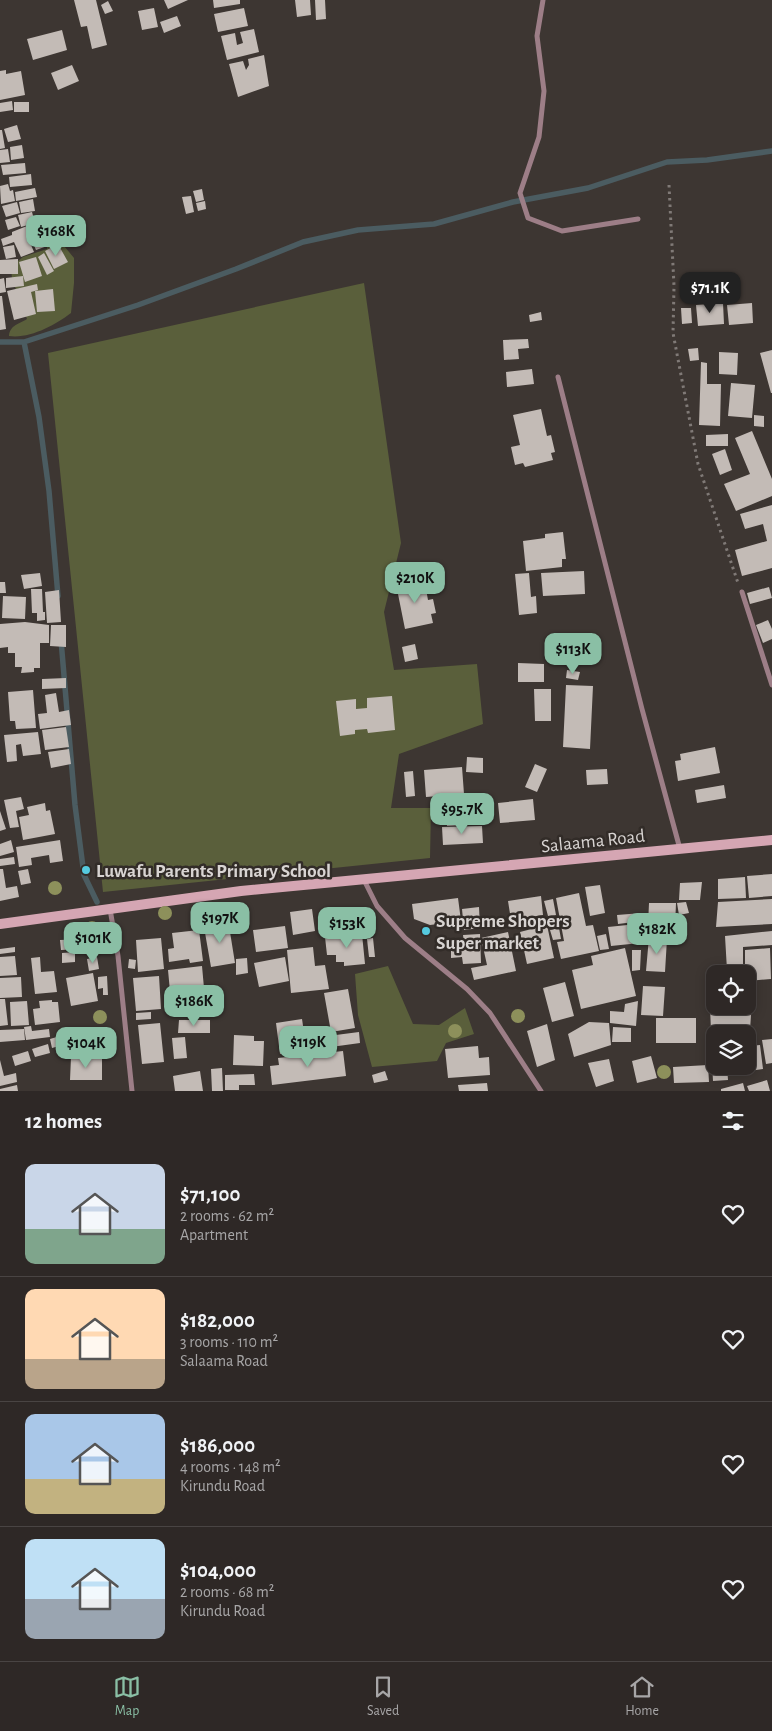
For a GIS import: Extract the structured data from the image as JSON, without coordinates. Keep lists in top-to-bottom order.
{
  "streets": {
    "main road": ["Salaama Road"]
  },
  "places": ["Luwafu Parents Primary School", "Supreme Shopers Super market"],
  "page": {
    "price": [
      "$168K",
      "$71.1K",
      "$210K",
      "$113K",
      "$95.7K",
      "$197K",
      "$153K",
      "$182K",
      "$101K",
      "$186K",
      "$119K",
      "$104K"
    ],
    "heading": "12 homes",
    "list": [
      {
        "name": "$71,100",
        "note": "2 rooms · 62 m² · Apartment"
      },
      {
        "name": "$182,000",
        "note": "3 rooms · 110 m² · Salaama Road"
      },
      {
        "name": "$186,000",
        "note": "4 rooms · 148 m² · Kirundu Road"
      },
      {
        "name": "$104,000",
        "note": "2 rooms · 68 m² · Kirundu Road"
      }
    ],
    "tabs": ["Map", "Saved", "Home"]
  }
}
